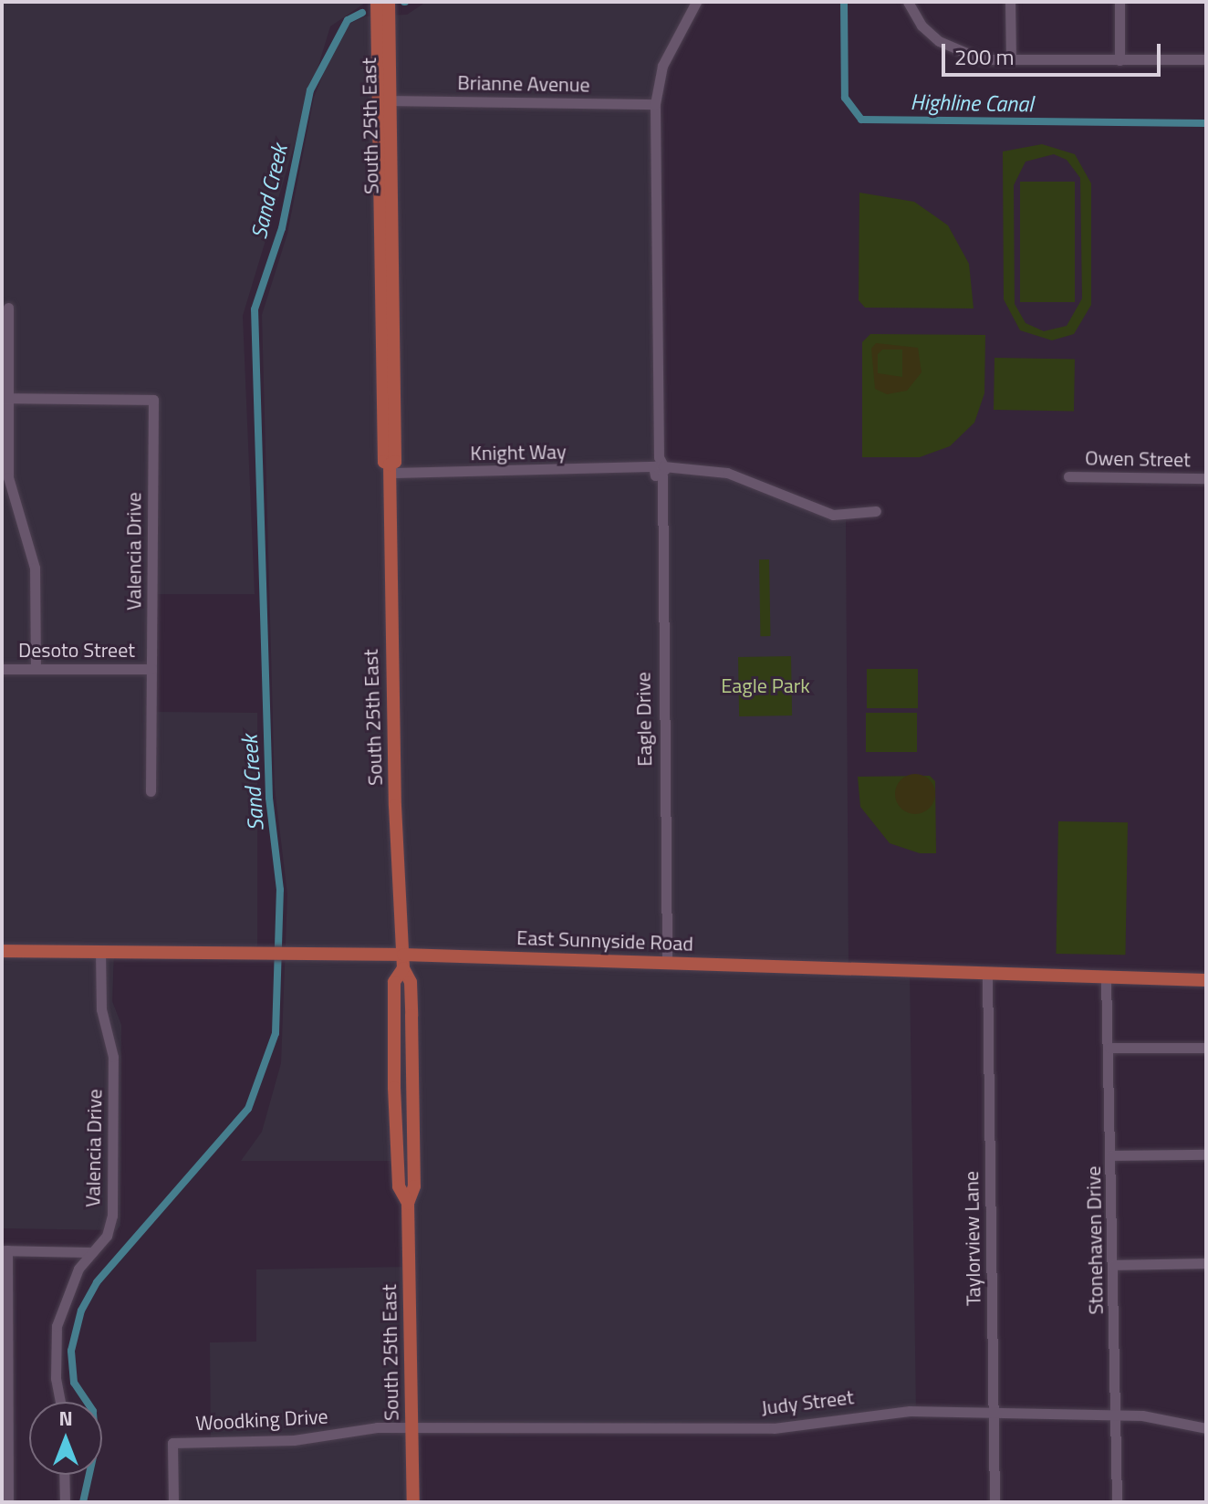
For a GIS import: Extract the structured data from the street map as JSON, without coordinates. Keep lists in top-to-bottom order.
{
  "streets": {
    "main road": ["South 25th East", "East Sunnyside Road"],
    "street": [
      "Brianne Avenue",
      "Knight Way",
      "Owen Street",
      "Valencia Drive",
      "Desoto Street",
      "Eagle Drive",
      "Taylorview Lane",
      "Stonehaven Drive",
      "Judy Street",
      "Woodking Drive"
    ]
  },
  "crossings": [
    ["Brianne Avenue", "South 25th East"],
    ["Brianne Avenue", "Eagle Drive"],
    ["South 25th East", "Knight Way"],
    ["South 25th East", "East Sunnyside Road"],
    ["South 25th East", "Judy Street"],
    ["South 25th East", "Woodking Drive"],
    ["Knight Way", "Eagle Drive"],
    ["Valencia Drive", "Desoto Street"],
    ["Valencia Drive", "East Sunnyside Road"],
    ["Eagle Drive", "East Sunnyside Road"],
    ["East Sunnyside Road", "Taylorview Lane"],
    ["East Sunnyside Road", "Stonehaven Drive"],
    ["Taylorview Lane", "Judy Street"],
    ["Stonehaven Drive", "Judy Street"],
    ["Judy Street", "Woodking Drive"]
  ],
  "water": ["Highline Canal", "Sand Creek"],
  "parks": ["Eagle Park"],
  "scale_bar": "200 m",
  "north": "top"
}
